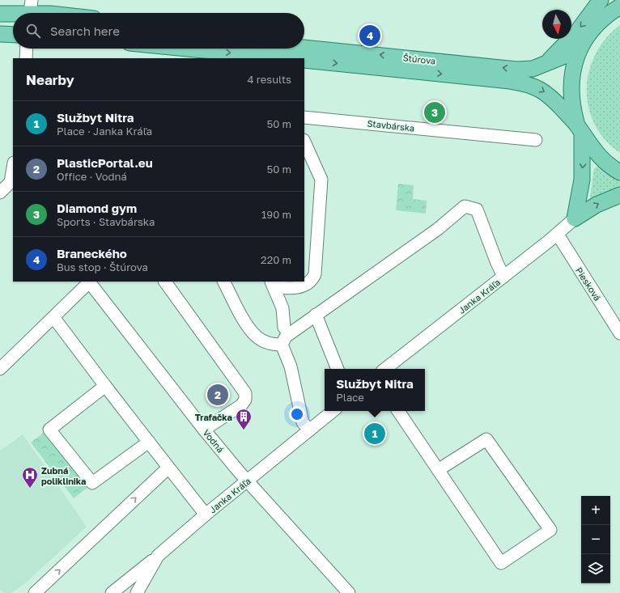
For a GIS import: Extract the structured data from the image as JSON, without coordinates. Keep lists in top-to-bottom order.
{
  "streets": {
    "main road": ["Štúrova"],
    "street": [
      "Stavbárska",
      "Piesková",
      "Janka Kráľa",
      "Vodná"
    ]
  },
  "crossings": [
    ["Piesková", "Janka Kráľa"],
    ["Janka Kráľa", "Vodná"]
  ],
  "places": {
    "building": ["Trafačka"],
    "hospital": ["Zubná poliklinika"]
  },
  "north": "bottom",
  "page": {
    "search": "Search here",
    "pins": [
      "4",
      "3",
      "2",
      "1"
    ],
    "heading": ["Nearby", "4 results"],
    "list": [
      {
        "mark": "1",
        "name": "Službyt Nitra",
        "note": "Place · Janka Kráľa",
        "value": "50 m"
      },
      {
        "mark": "2",
        "name": "PlasticPortal.eu",
        "note": "Office · Vodná",
        "value": "50 m"
      },
      {
        "mark": "3",
        "name": "Diamond gym",
        "note": "Sports · Stavbárska",
        "value": "190 m"
      },
      {
        "mark": "4",
        "name": "Braneckého",
        "note": "Bus stop · Štúrova",
        "value": "220 m"
      }
    ],
    "popup": ["Službyt Nitra", "Place"],
    "map_buttons": ["+", "−"]
  }
}
